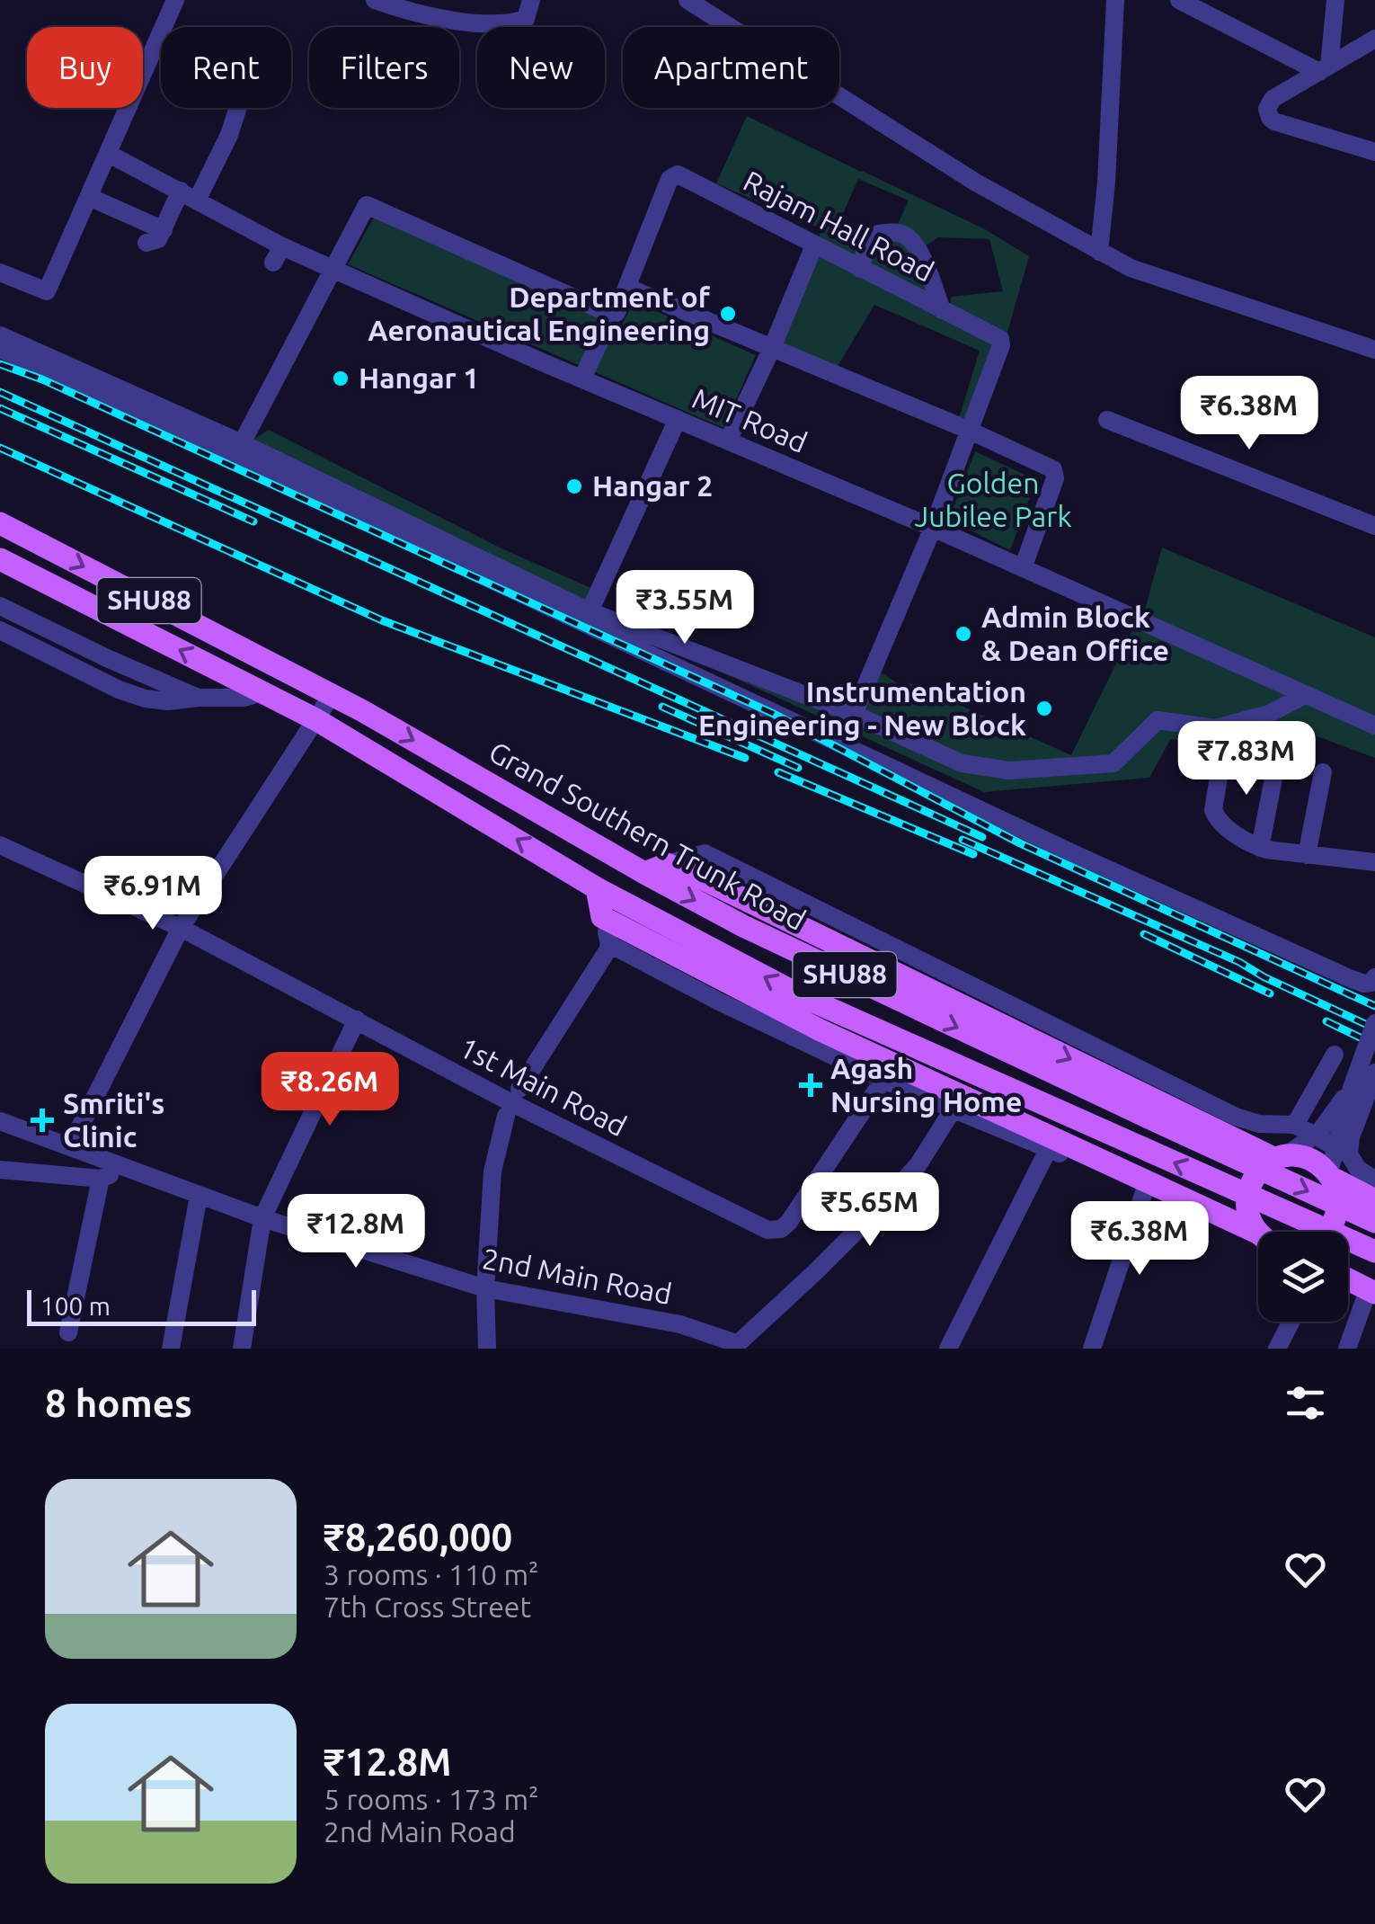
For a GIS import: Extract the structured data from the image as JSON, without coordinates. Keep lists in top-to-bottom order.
{
  "streets": {
    "main road": ["SHU88", "Grand Southern Trunk Road"],
    "street": [
      "Rajam Hall Road",
      "MIT Road",
      "1st Main Road",
      "2nd Main Road"
    ]
  },
  "crossings": [
    ["Rajam Hall Road", "MIT Road"]
  ],
  "parks": ["Golden Jubilee Park"],
  "places": {
    "other": [
      "Department of Aeronautical Engineering",
      "Hangar 1",
      "Hangar 2",
      "Admin Block & Dean Office",
      "Instrumentation Engineering - New Block"
    ],
    "health": ["Agash Nursing Home", "Smriti's Clinic"]
  },
  "scale_bar": "100 m",
  "page": {
    "chip": [
      "Buy",
      "Rent",
      "Filters",
      "New",
      "Apartment"
    ],
    "price": [
      "₹6.38M",
      "₹3.55M",
      "₹7.83M",
      "₹6.91M",
      "₹8.26M",
      "₹5.65M",
      "₹12.8M",
      "₹6.38M"
    ],
    "scale": "100 m",
    "heading": "8 homes",
    "list": [
      {
        "name": "₹8,260,000",
        "note": "3 rooms · 110 m² · 7th Cross Street"
      },
      {
        "name": "₹12.8M",
        "note": "5 rooms · 173 m² · 2nd Main Road"
      }
    ]
  }
}
